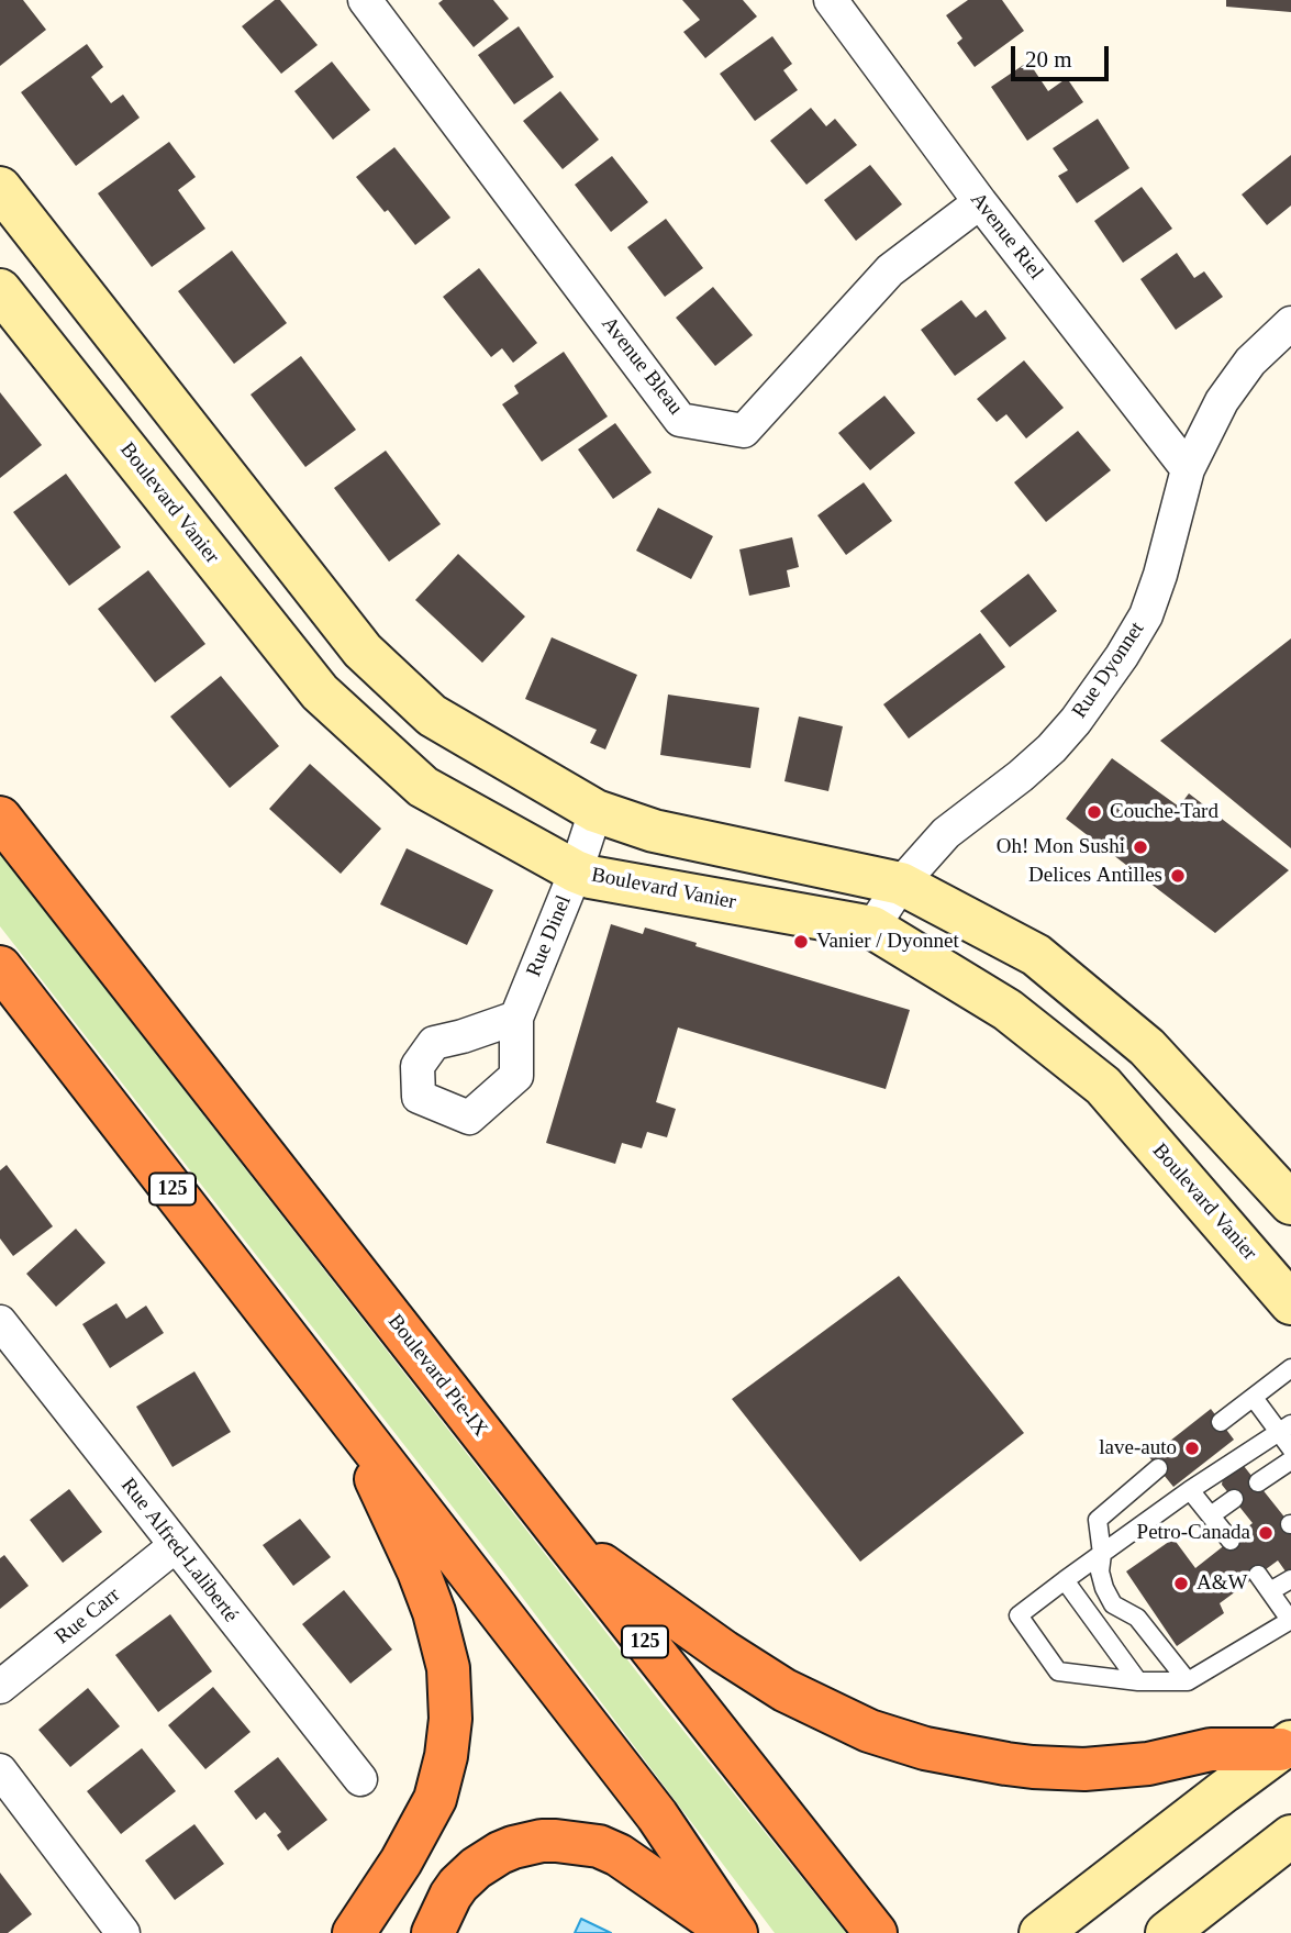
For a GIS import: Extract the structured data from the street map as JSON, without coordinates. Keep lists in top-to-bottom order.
{
  "streets": {
    "highway": ["125", "Boulevard Pie-IX"],
    "street": [
      "Avenue Riel",
      "Avenue Bleau",
      "Boulevard Vanier",
      "Rue Dyonnet",
      "Rue Dinel",
      "Rue Alfred-Laliberté",
      "Rue Carr"
    ]
  },
  "crossings": [
    ["Avenue Riel", "Avenue Bleau"],
    ["Avenue Riel", "Rue Dyonnet"],
    ["Boulevard Vanier", "Rue Dyonnet"],
    ["Boulevard Vanier", "Rue Dinel"],
    ["Rue Alfred-Laliberté", "Rue Carr"]
  ],
  "places": [
    "Couche-Tard",
    "Oh! Mon Sushi",
    "Delices Antilles",
    "Vanier / Dyonnet",
    "lave-auto",
    "Petro-Canada",
    "A&W"
  ],
  "scale_bar": "20 m"
}
